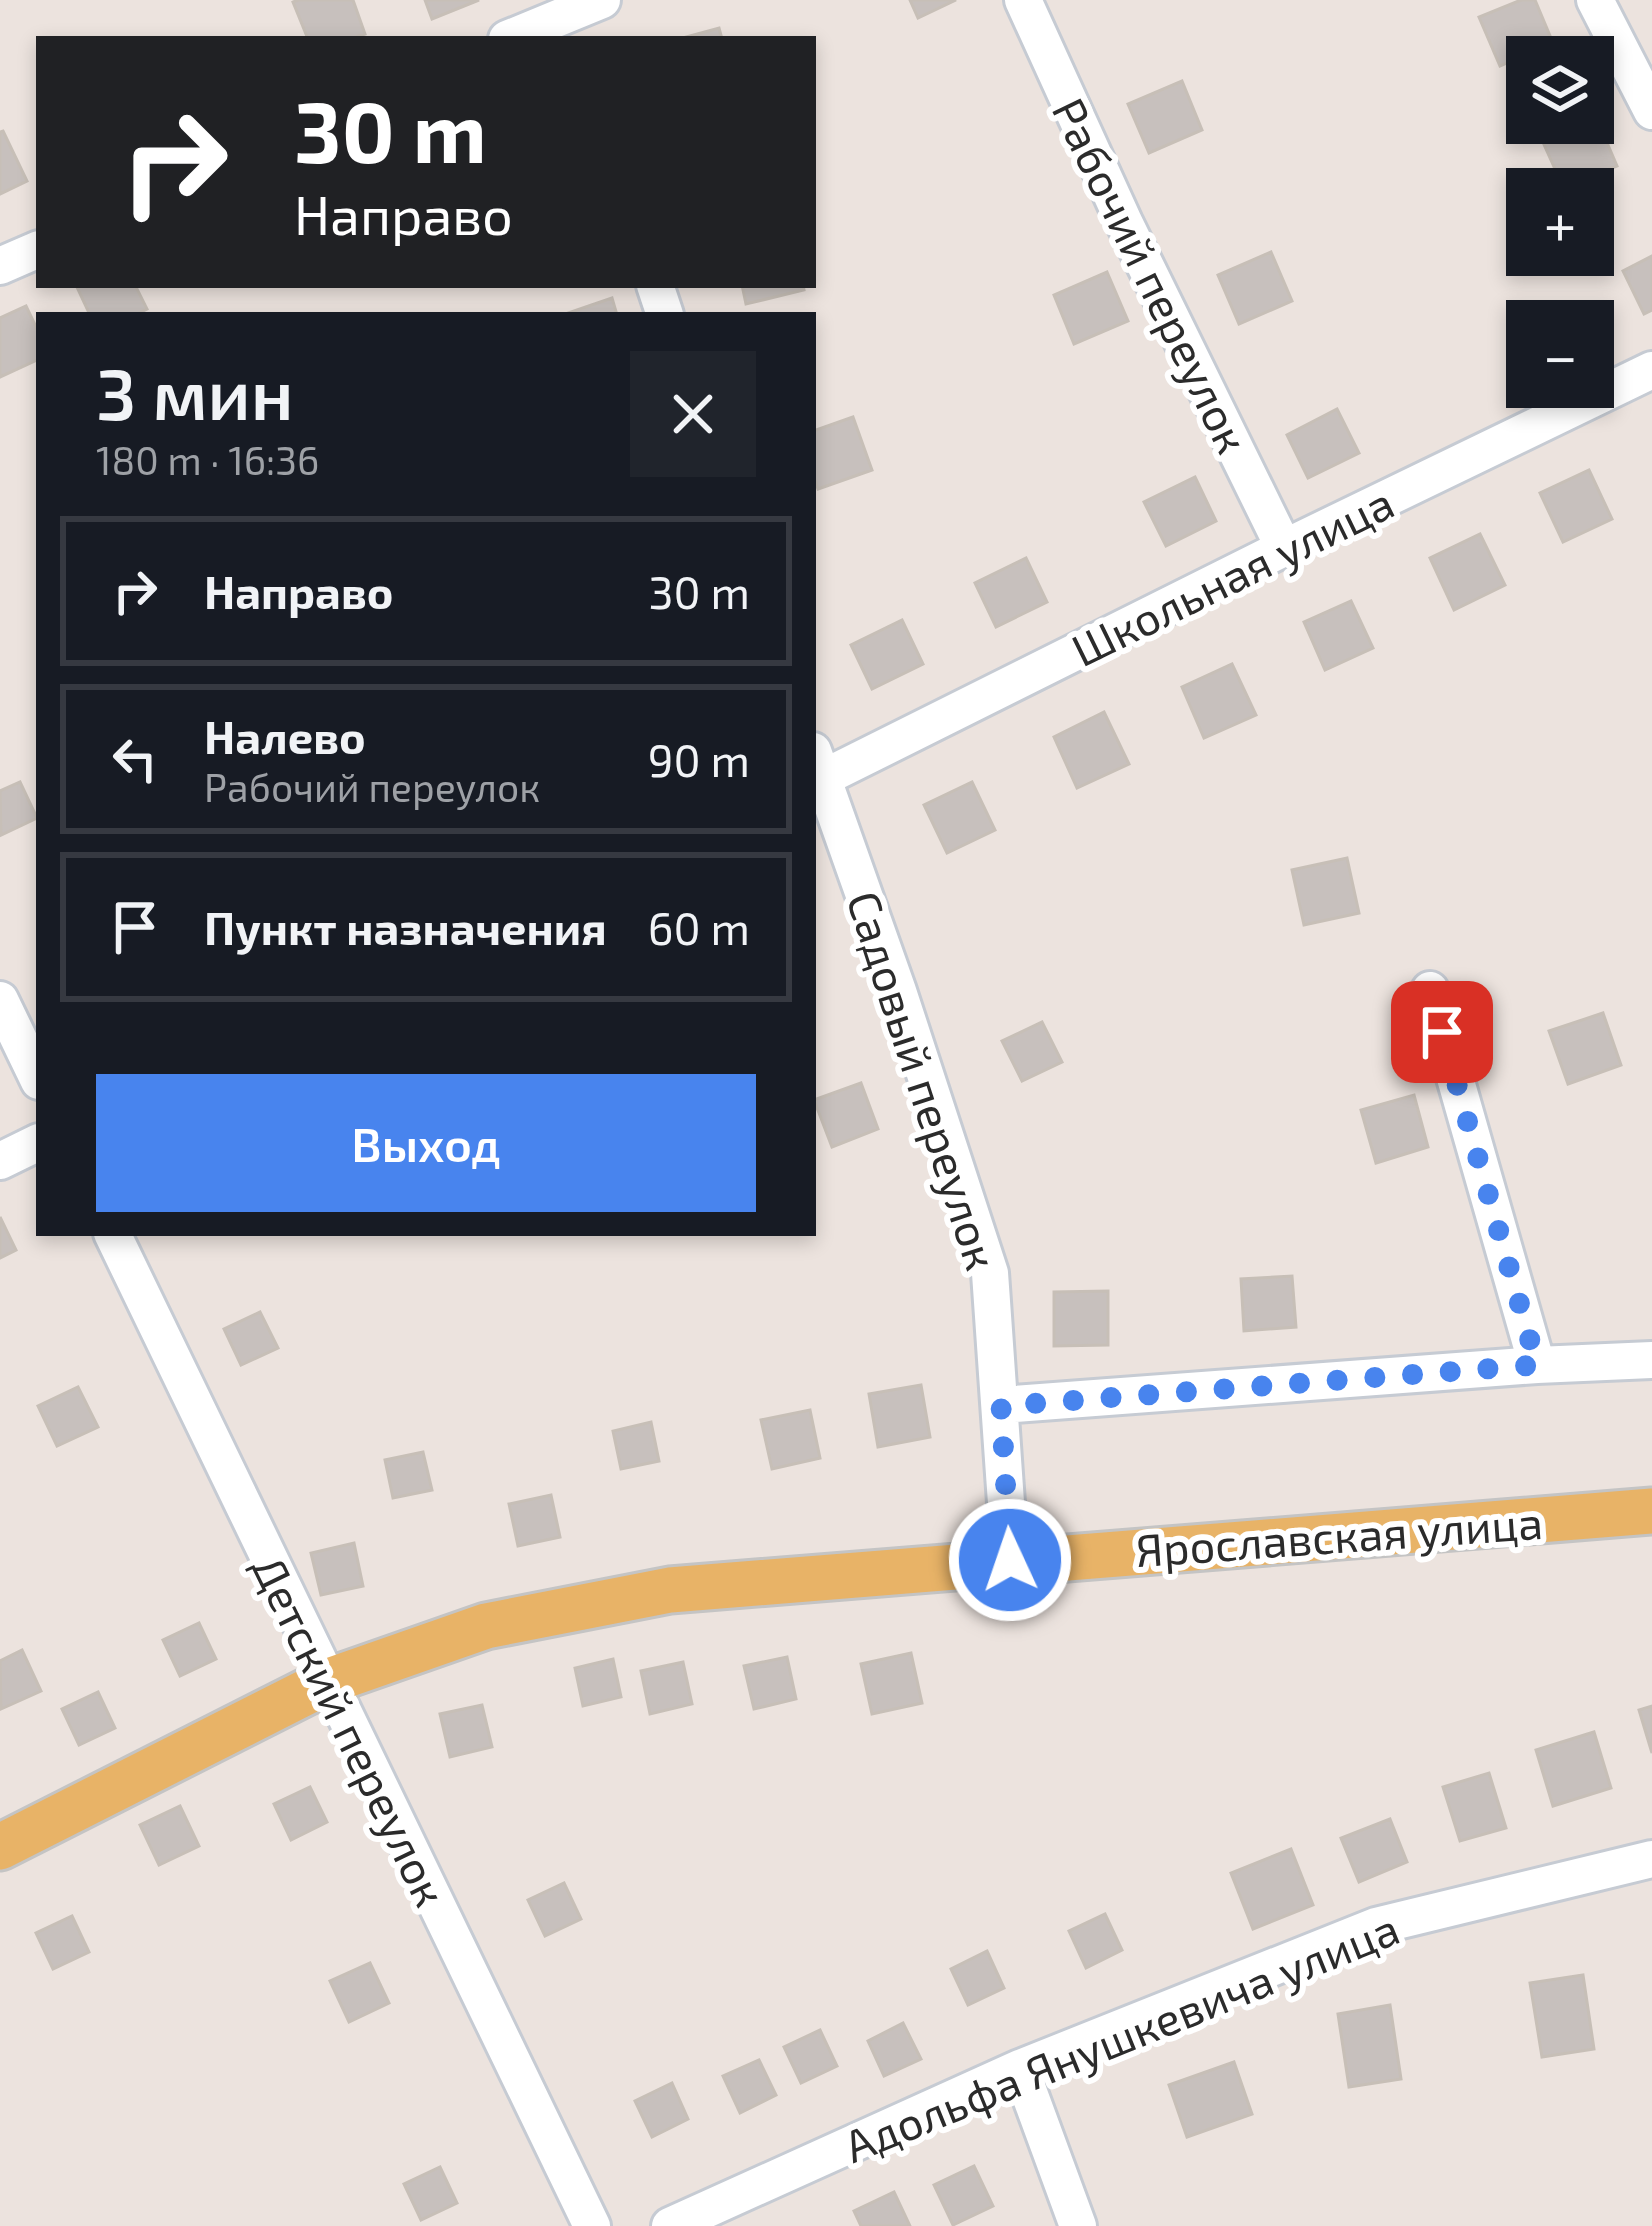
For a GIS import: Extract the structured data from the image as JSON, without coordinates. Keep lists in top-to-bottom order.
{
  "streets": {
    "main road": ["Ярославская улица"],
    "street": [
      "Рабочий переулок",
      "Школьная улица",
      "Садовый переулок",
      "Детский переулок",
      "Адольфа Янушкевича улица"
    ]
  },
  "crossings": [
    ["Рабочий переулок", "Школьная улица"],
    ["Школьная улица", "Садовый переулок"],
    ["Садовый переулок", "Ярославская улица"],
    ["Ярославская улица", "Детский переулок"]
  ],
  "page": {
    "map_buttons": ["+", "−"],
    "turn": ["30 m", "Направо"],
    "heading": ["3 мин", "180 m · 16:36"],
    "list": [
      {
        "name": "Направо",
        "value": "30 m"
      },
      {
        "name": "Налево",
        "note": "Рабочий переулок",
        "value": "90 m"
      },
      {
        "name": "Пункт назначения",
        "value": "60 m"
      }
    ],
    "buttons": "Выход"
  }
}
